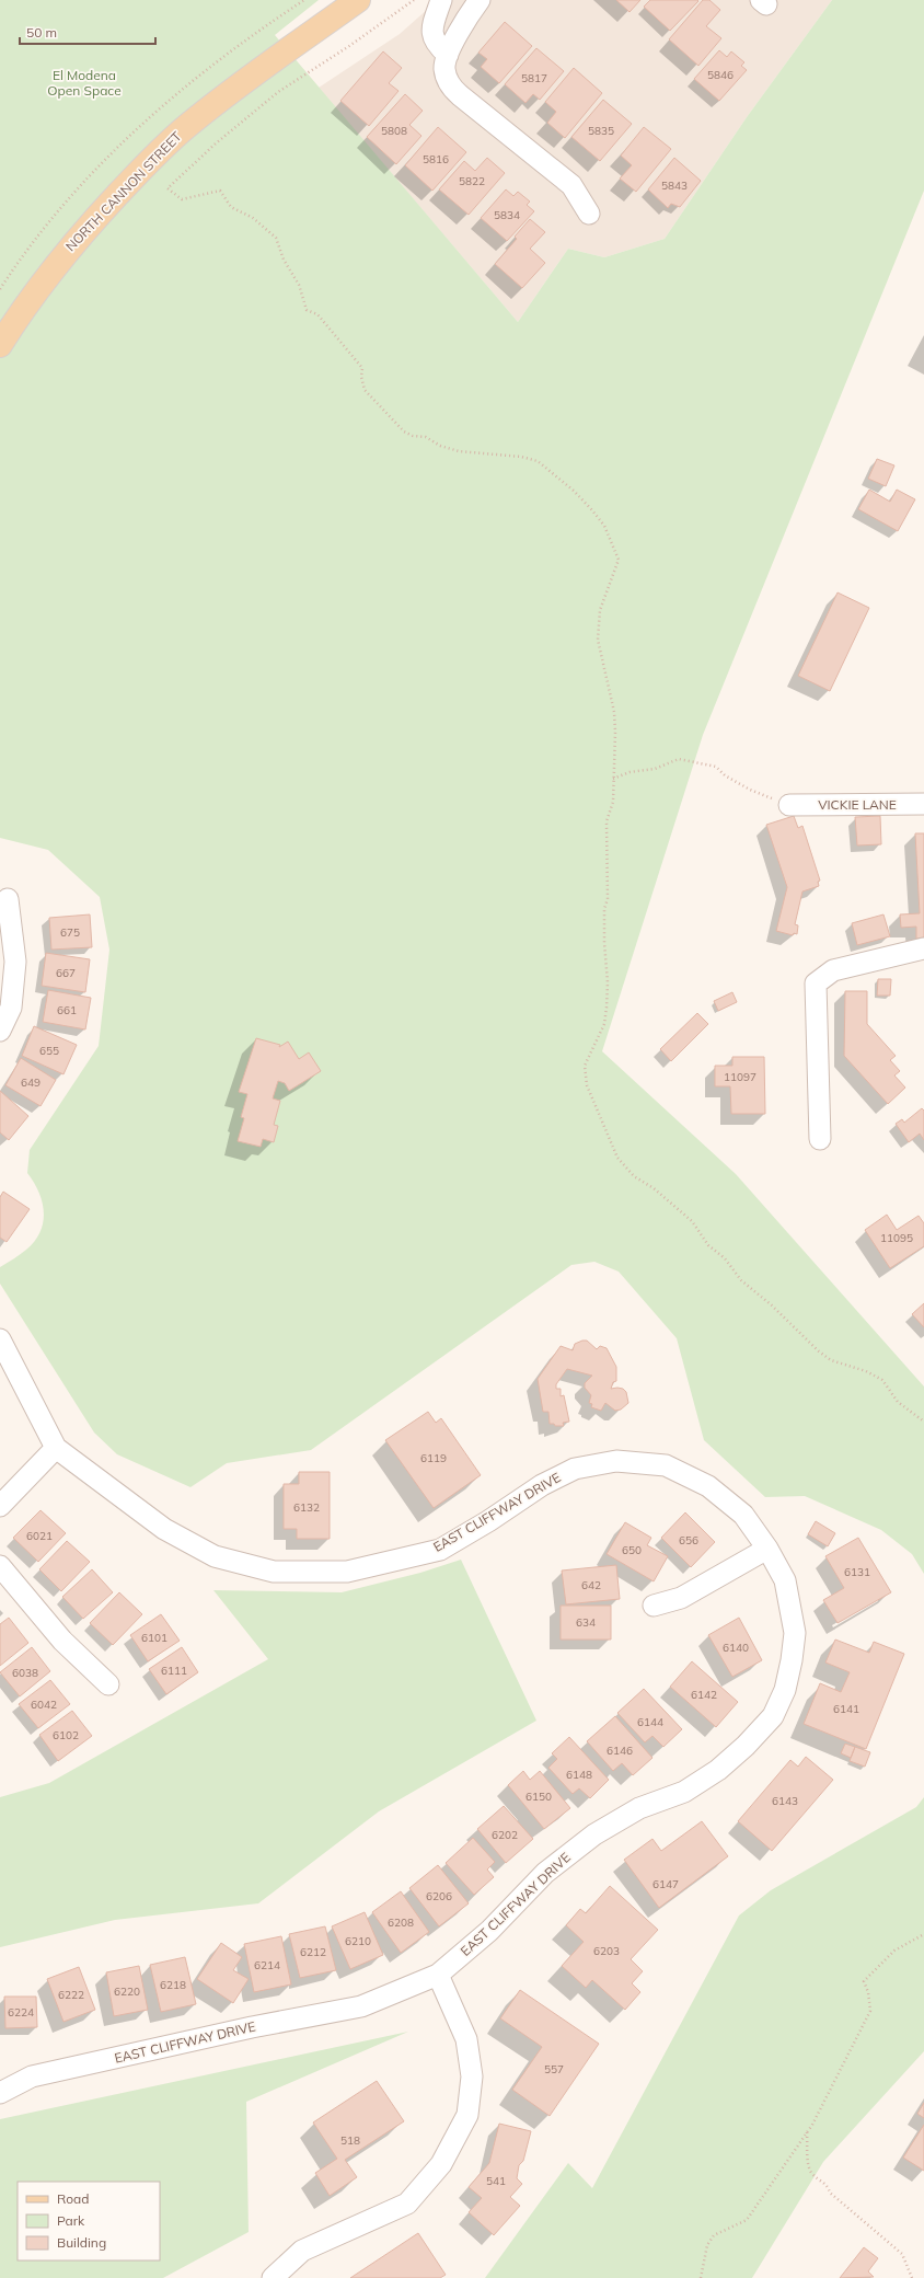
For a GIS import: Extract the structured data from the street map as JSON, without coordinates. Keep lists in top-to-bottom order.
{
  "streets": {
    "main road": ["NORTH CANNON STREET"],
    "street": ["VICKIE LANE", "EAST CLIFFWAY DRIVE"]
  },
  "parks": ["El Modena Open Space"],
  "house_numbers": [
    "5846",
    "5817",
    "5808",
    "5835",
    "5816",
    "5822",
    "5843",
    "5834",
    "675",
    "667",
    "661",
    "655",
    "11097",
    "649",
    "11095",
    "6119",
    "6132",
    "6021",
    "656",
    "650",
    "6131",
    "642",
    "634",
    "6101",
    "6140",
    "6111",
    "6038",
    "6142",
    "6042",
    "6141",
    "6144",
    "6102",
    "6146",
    "6148",
    "6150",
    "6143",
    "6202",
    "6147",
    "6206",
    "6208",
    "6210",
    "6203",
    "6212",
    "6214",
    "6218",
    "6220",
    "6222",
    "6224",
    "557",
    "518",
    "541"
  ],
  "legend": ["Road", "Park", "Building"],
  "scale_bar": "50 m"
}
